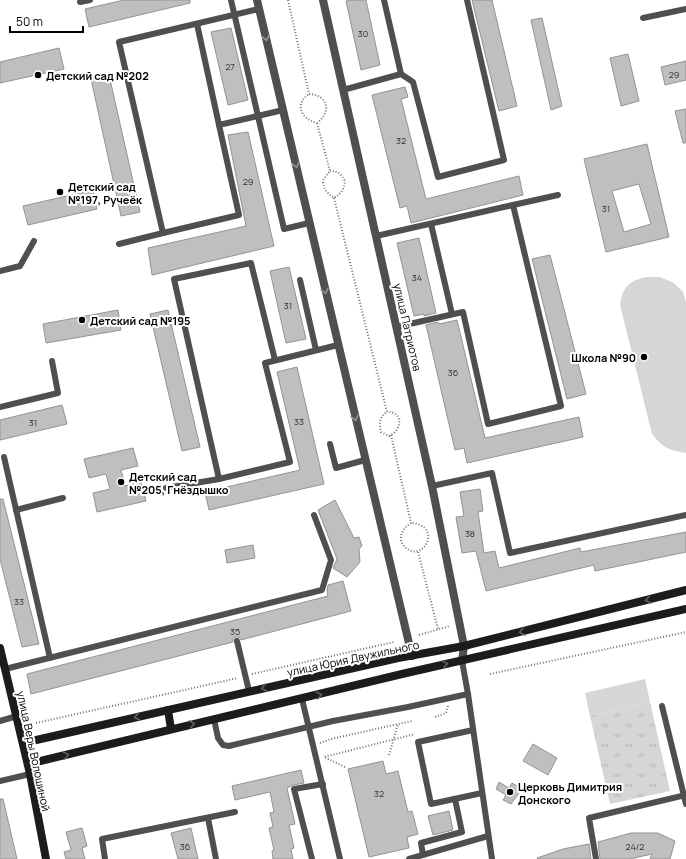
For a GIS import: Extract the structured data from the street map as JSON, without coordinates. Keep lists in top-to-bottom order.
{
  "streets": {
    "street": ["улица Патриотов", "улица Юрия Двужильного", "улица Веры Волошиной"]
  },
  "crossings": [
    ["улица Патриотов", "улица Юрия Двужильного"],
    ["улица Юрия Двужильного", "улица Веры Волошиной"]
  ],
  "places": [
    "Детский сад №202",
    "Детский сад №197, Ручеёк",
    "Детский сад №195",
    "Школа №90",
    "Детский сад №205, Гнёздышко",
    "Церковь Димитрия Донского"
  ],
  "house_numbers": [
    "30",
    "27",
    "29",
    "32",
    "29",
    "31",
    "34",
    "31",
    "36",
    "33",
    "31",
    "38",
    "33",
    "35",
    "32",
    "36",
    "24/2"
  ],
  "scale_bar": "50 m"
}
